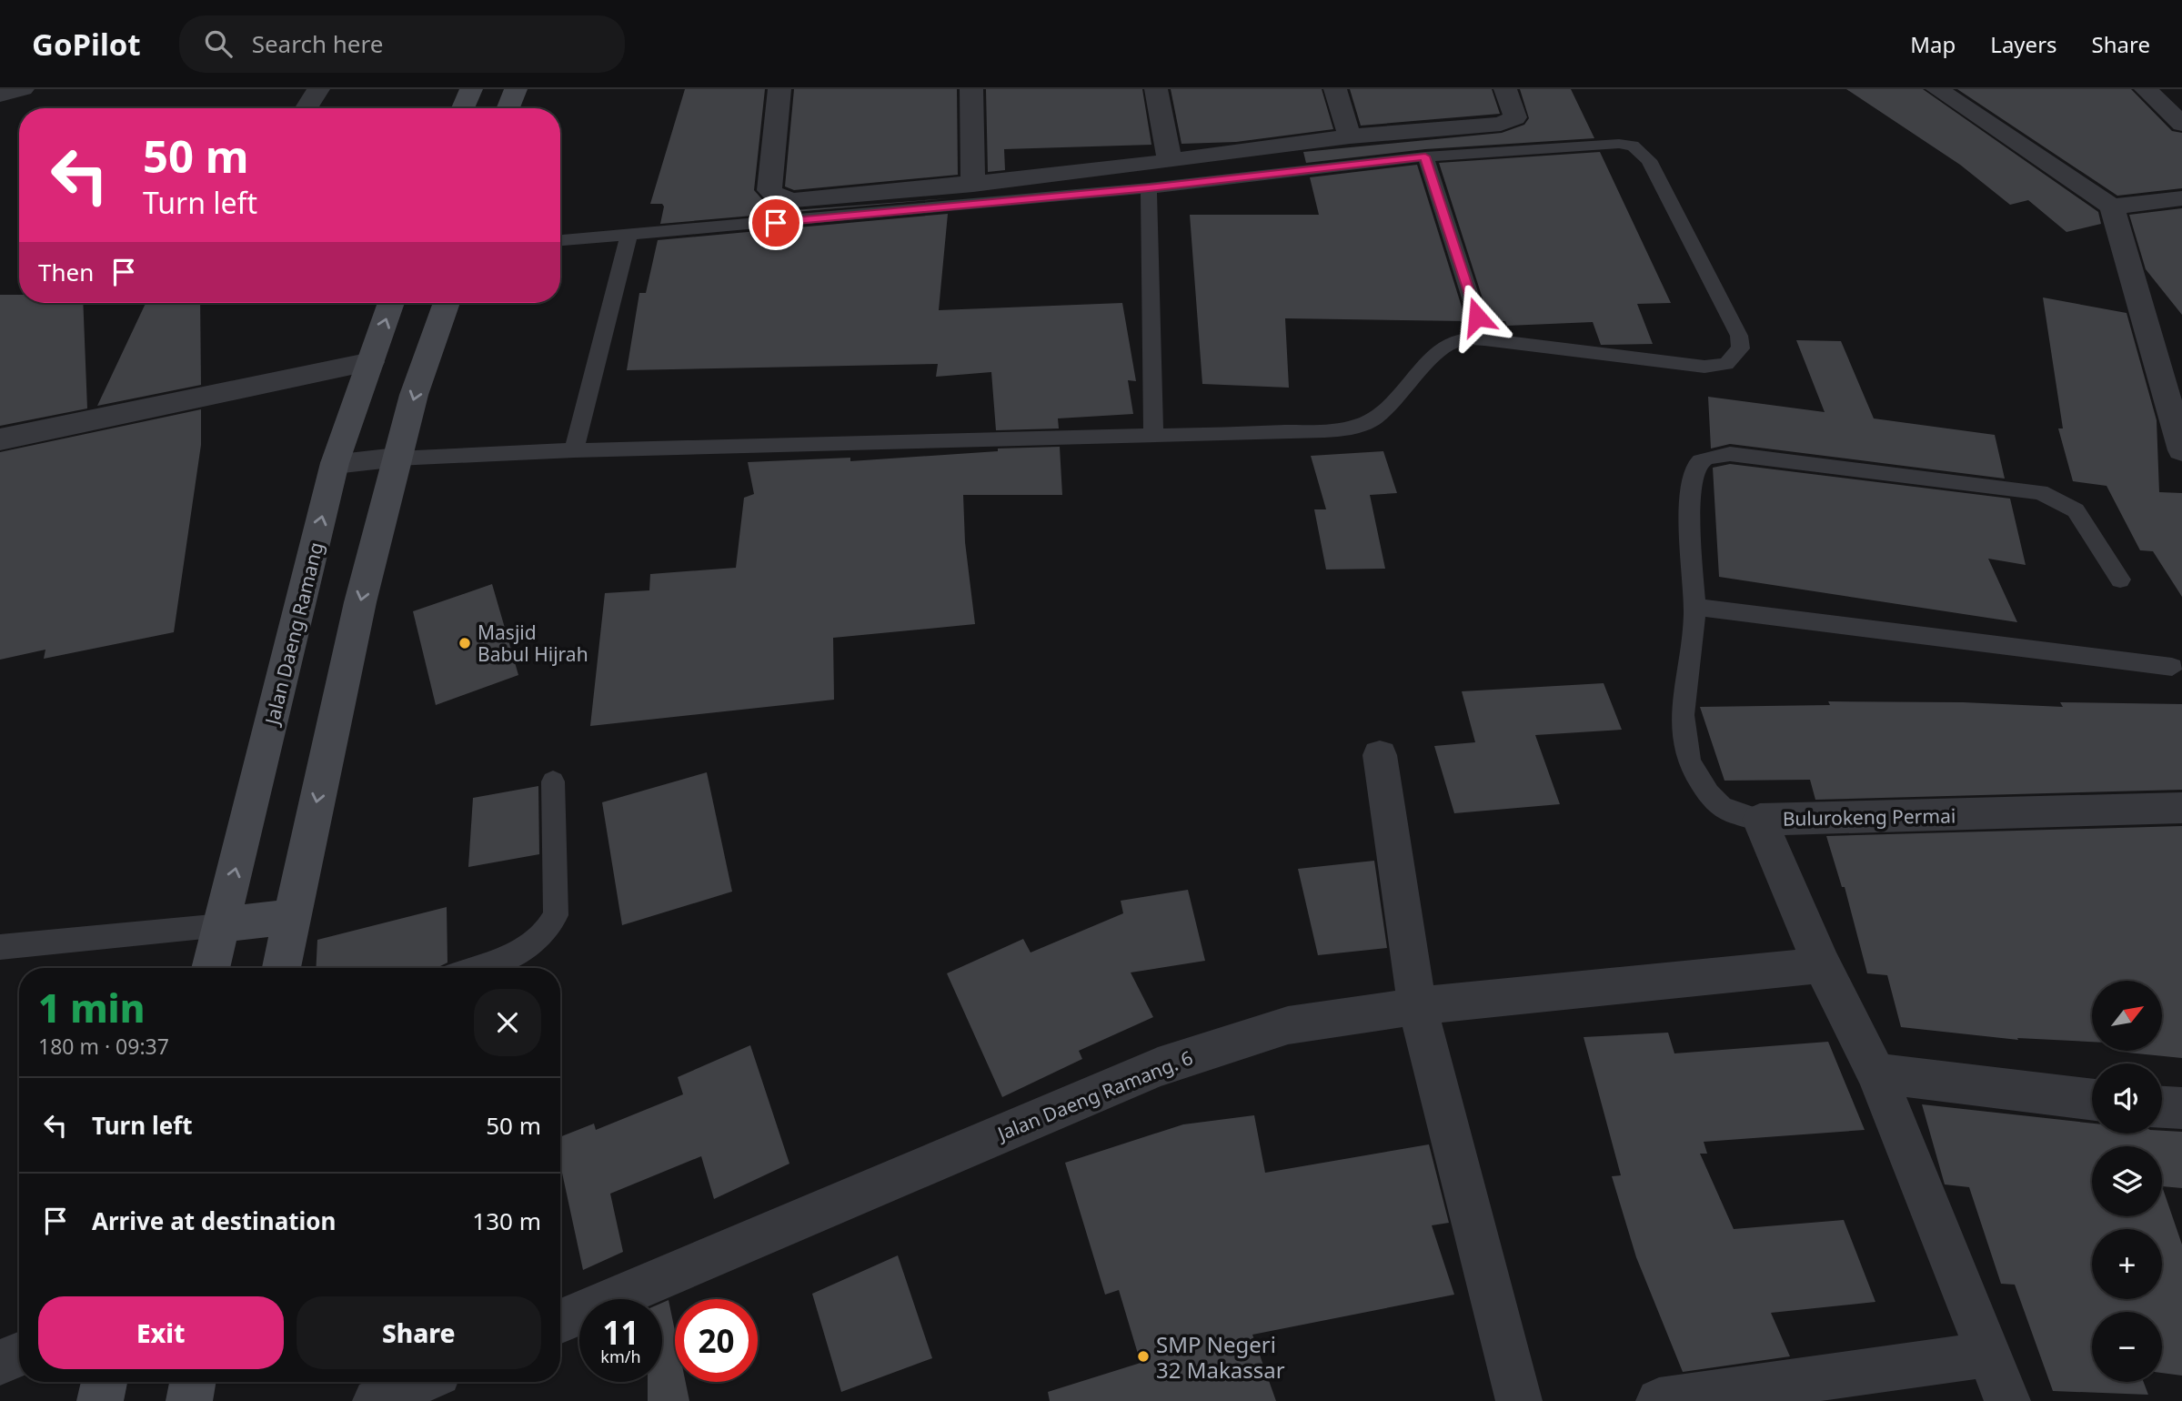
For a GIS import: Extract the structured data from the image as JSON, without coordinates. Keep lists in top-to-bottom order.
{
  "streets": {
    "main road": ["Jalan Daeng Ramang"],
    "street": ["Bulurokeng Permai", "Jalan Daeng Ramang. 6"]
  },
  "crossings": [
    ["Bulurokeng Permai", "Jalan Daeng Ramang. 6"]
  ],
  "places": ["Masjid Babul Hijrah", "SMP Negeri 32 Makassar"],
  "north": "top right",
  "page": {
    "header": "GoPilot",
    "search": "Search here",
    "nav": ["Map", "Layers", "Share"],
    "turn": ["50 m", "Turn left"],
    "then": "Then",
    "heading": ["1 min", "180 m · 09:37"],
    "map_buttons": ["+", "−"],
    "list": [
      {
        "name": "Turn left",
        "value": "50 m"
      },
      {
        "name": "Arrive at destination",
        "value": "130 m"
      }
    ],
    "buttons": ["Exit", "Share"],
    "speed": "11 km/h",
    "limit": "20"
  }
}
